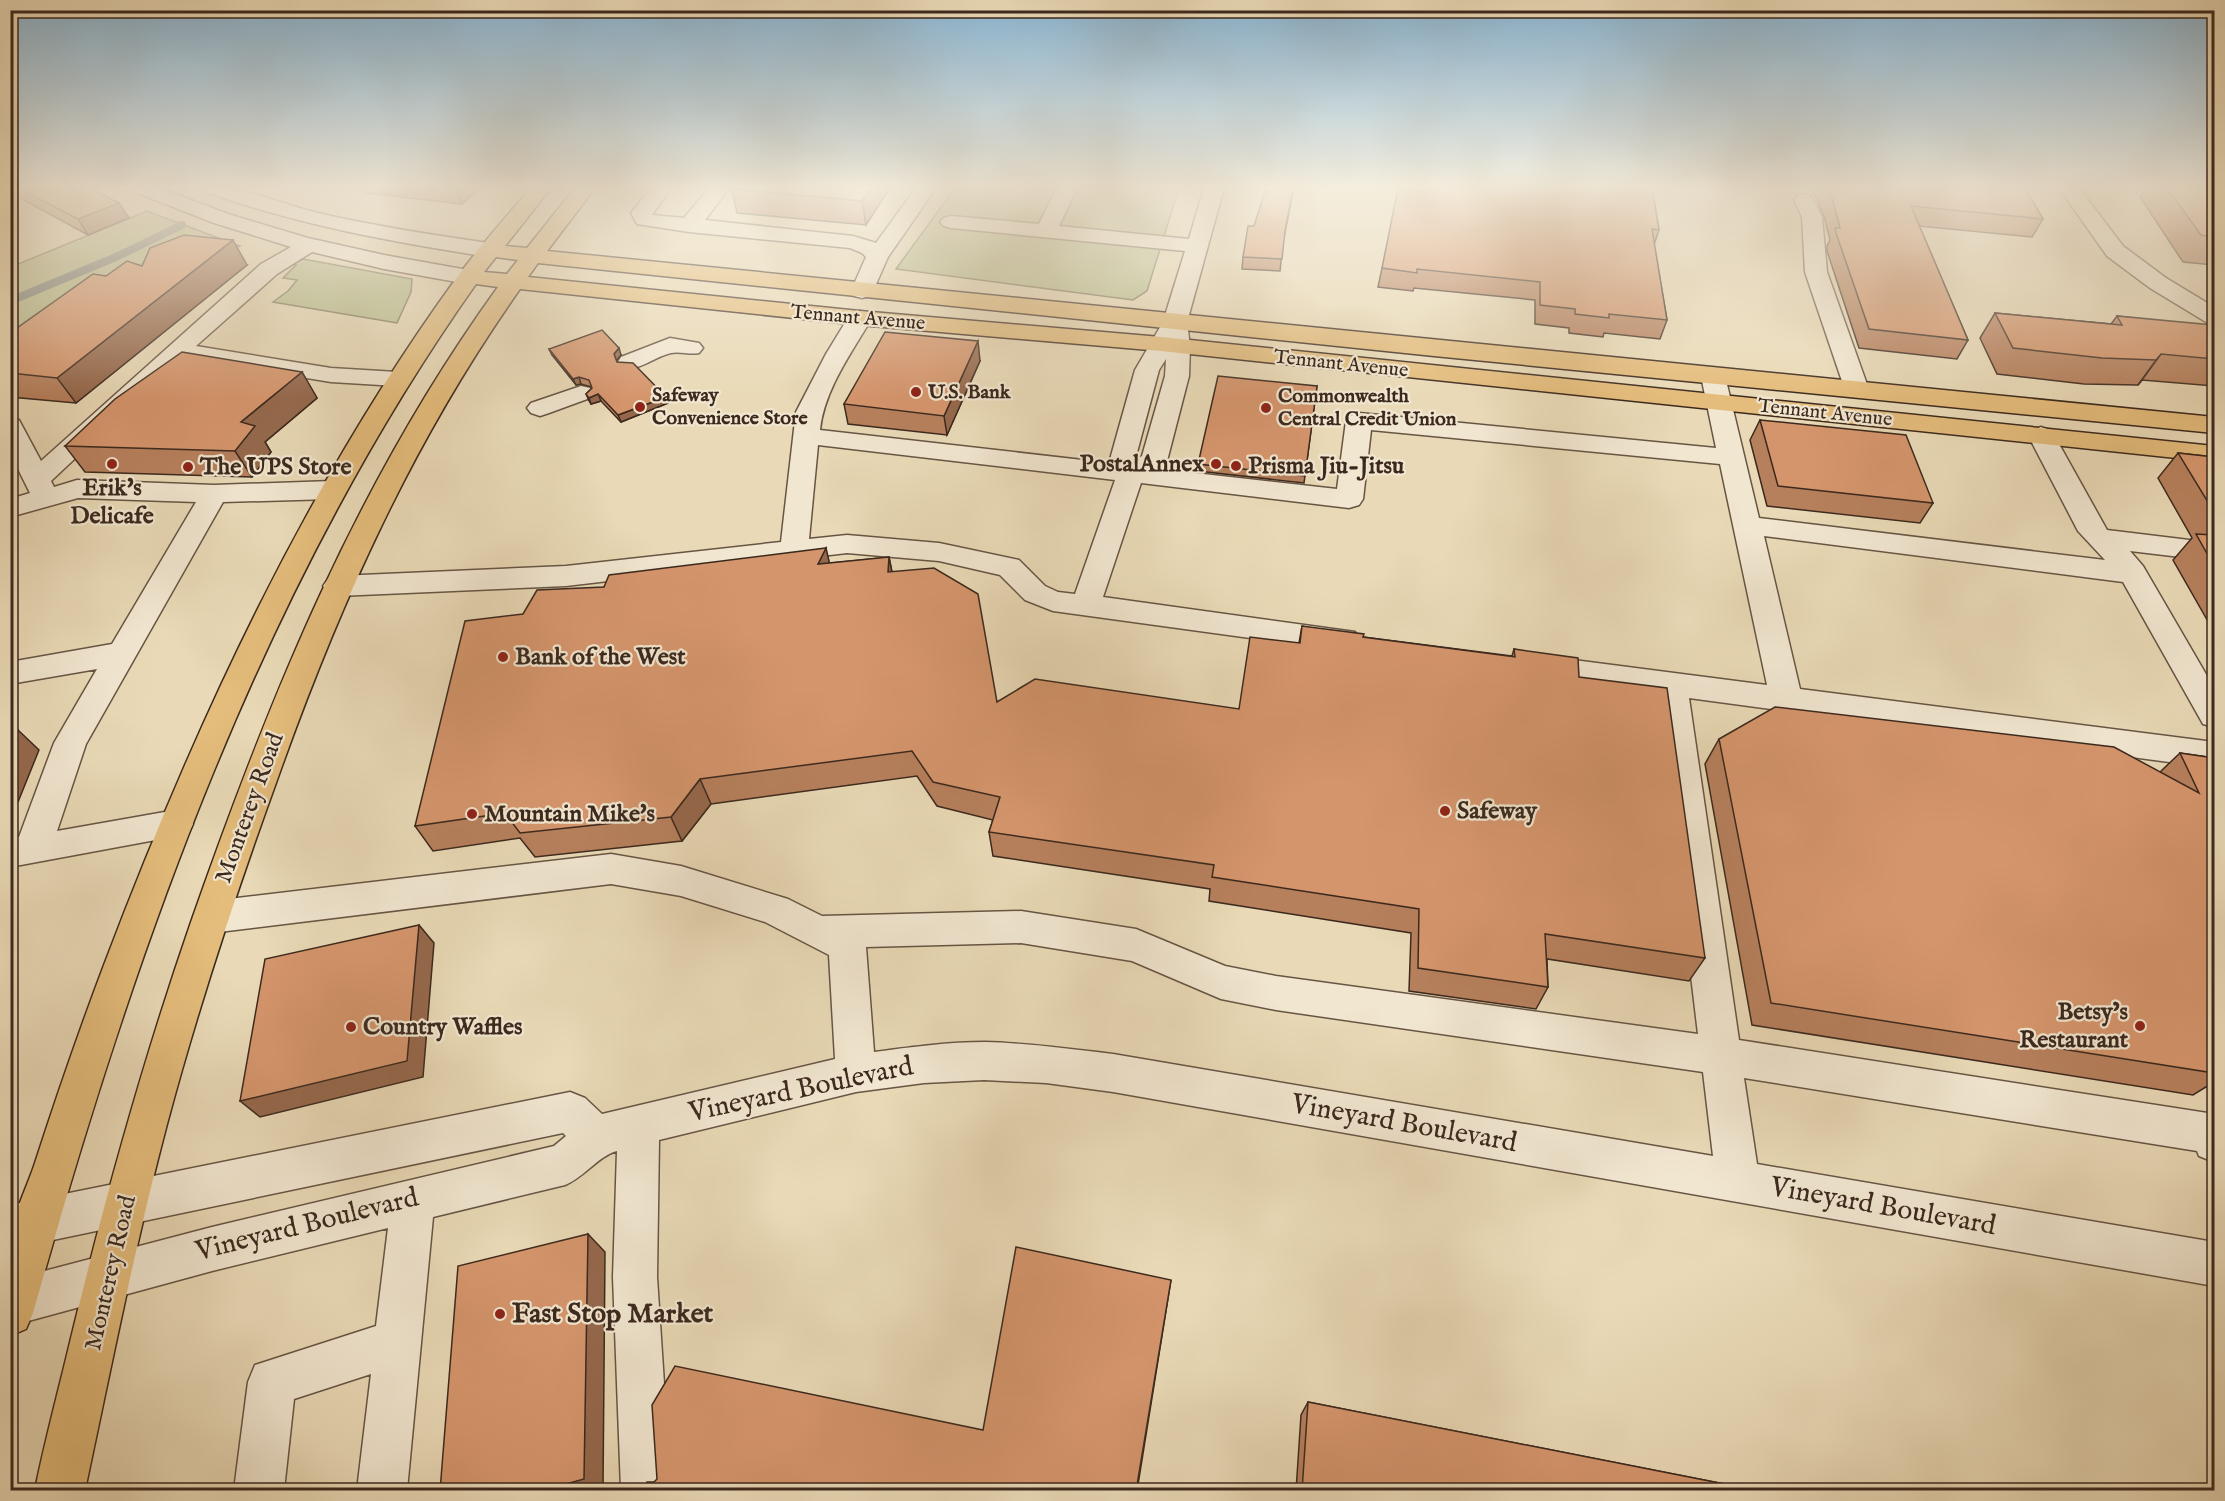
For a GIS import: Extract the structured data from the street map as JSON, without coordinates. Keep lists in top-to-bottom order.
{
  "streets": {
    "main road": ["Tennant Avenue", "Monterey Road"],
    "street": ["Vineyard Boulevard"]
  },
  "crossings": [
    ["Tennant Avenue", "Monterey Road"],
    ["Monterey Road", "Vineyard Boulevard"]
  ],
  "places": [
    "U.S. Bank",
    "Safeway Convenience Store",
    "Commonwealth Central Credit Union",
    "Erik's Delicafe",
    "PostalAnnex",
    "Prisma Jiu-Jitsu",
    "The UPS Store",
    "Bank of the West",
    "Safeway",
    "Mountain Mike's",
    "Betsy’s Restaurant",
    "Country Waffles",
    "Fast Stop Market"
  ]
}
